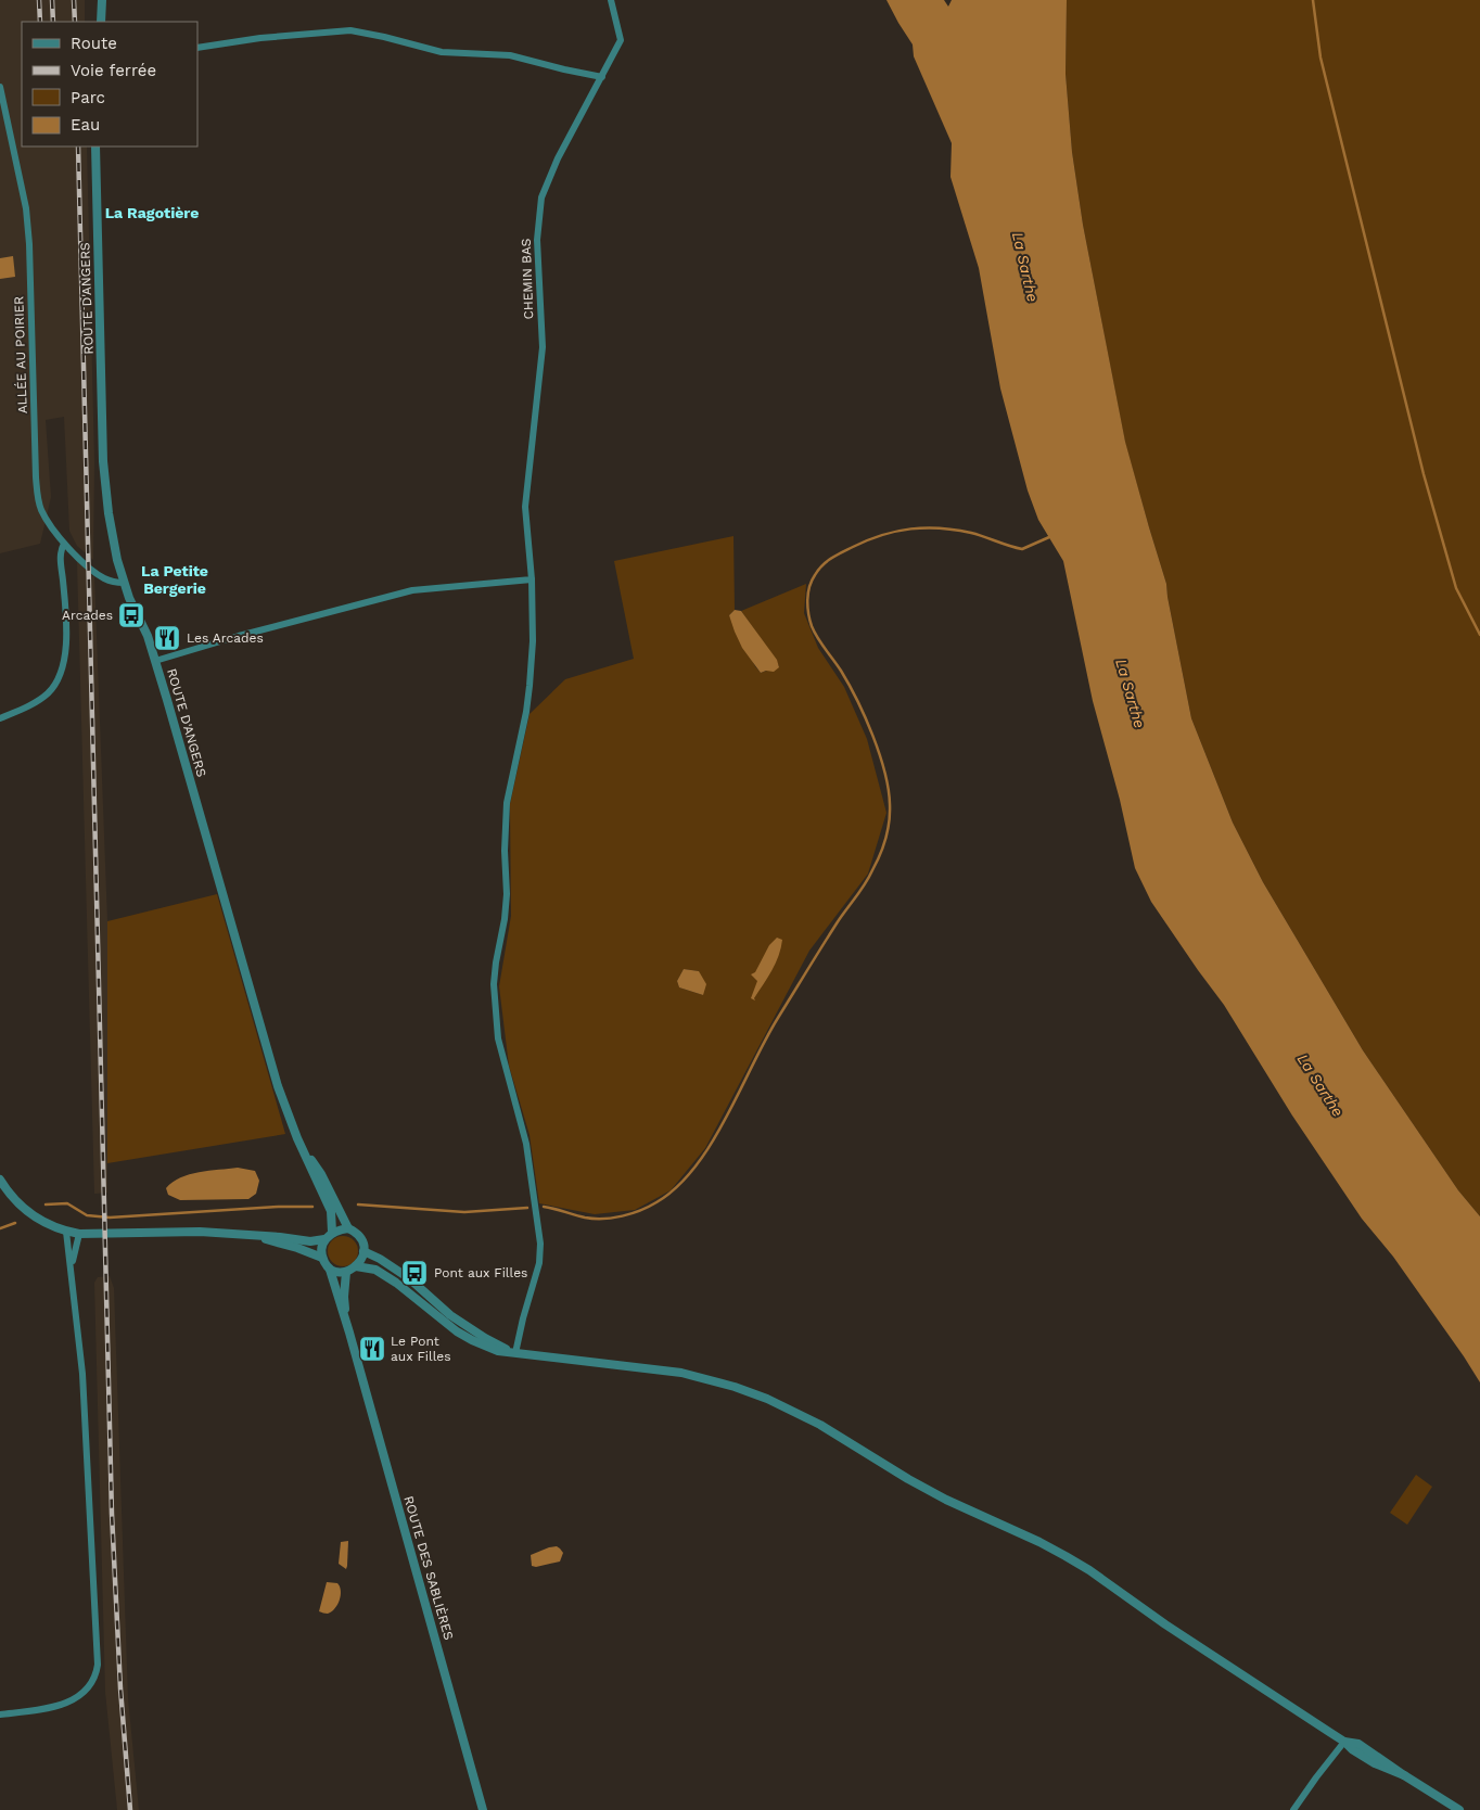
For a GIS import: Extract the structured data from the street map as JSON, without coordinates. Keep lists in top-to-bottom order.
{
  "streets": {
    "street": [
      "CHEMIN BAS",
      "ROUTE D'ANGERS",
      "ALLÉE AU POIRIER",
      "ROUTE DES SABLIÈRES"
    ]
  },
  "crossings": [
    ["ROUTE D'ANGERS", "ALLÉE AU POIRIER"],
    ["ROUTE D'ANGERS", "ROUTE DES SABLIÈRES"]
  ],
  "districts": ["La Ragotière", "La Petite Bergerie"],
  "water": ["La Sarthe"],
  "places": {
    "bus stop": ["Arcades", "Pont aux Filles"],
    "restaurant": ["Les Arcades", "Le Pont aux Filles"]
  },
  "legend": [
    "Route",
    "Voie ferrée",
    "Parc",
    "Eau"
  ]
}
